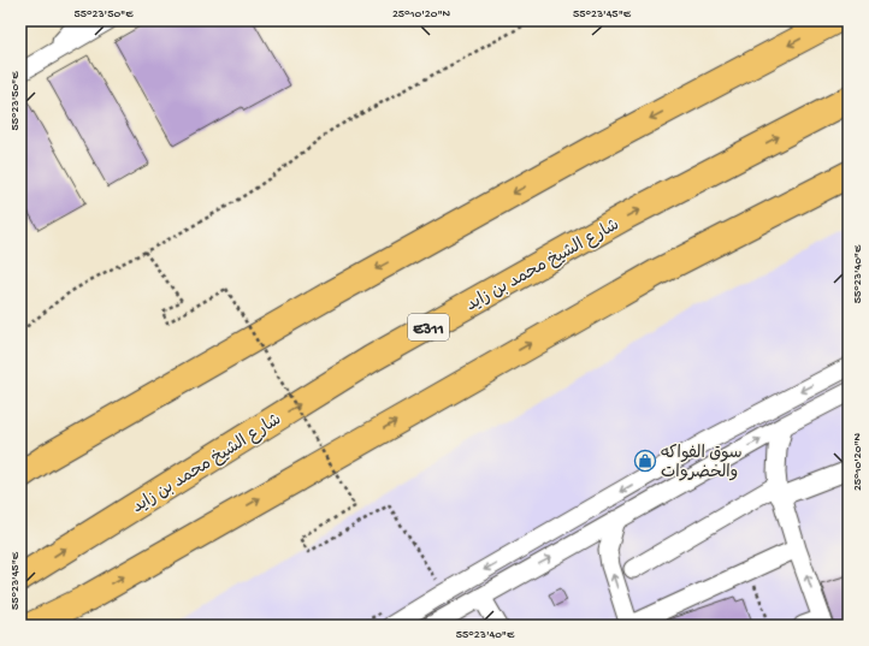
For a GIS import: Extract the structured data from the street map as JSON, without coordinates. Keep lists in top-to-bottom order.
{
  "streets": {
    "highway": ["شارع الشيخ محمد بن زايد", "E311"]
  },
  "places": {
    "shop": ["سوق الفواكه والخضروات"]
  },
  "coordinates": [
    "55°23'50\"E",
    "25°10'20\"N",
    "55°23'45\"E",
    "55°23'40\"E"
  ]
}
